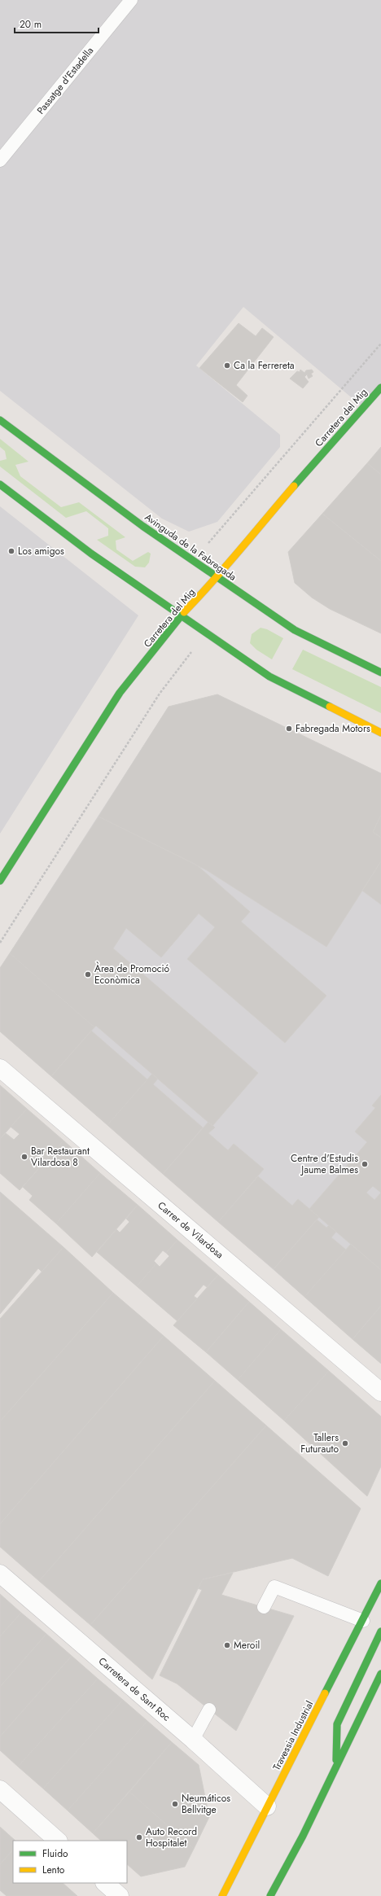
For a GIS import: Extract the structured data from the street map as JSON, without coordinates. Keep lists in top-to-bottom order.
{
  "streets": {
    "street": [
      "Carretera del Mig",
      "Avinguda de la Fabregada",
      "Carrer de Vilardosa",
      "Carretera de Sant Roc",
      "Travessia Industrial"
    ],
    "lane": ["Passatge d'Estadella"]
  },
  "crossings": [
    ["Carretera del Mig", "Avinguda de la Fabregada"],
    ["Carretera de Sant Roc", "Travessia Industrial"]
  ],
  "places": [
    "Ca la Ferrereta",
    "Los amigos",
    "Fabregada Motors",
    "Àrea de Promoció Econòmica",
    "Bar Restaurant Vilardosa 8",
    "Centre d'Estudis Jaume Balmes",
    "Tallers Futurauto",
    "Meroil",
    "Neumáticos Bellvitge",
    "Auto Record Hospitalet"
  ],
  "legend": ["Fluido", "Lento"],
  "scale_bar": "20 m"
}
